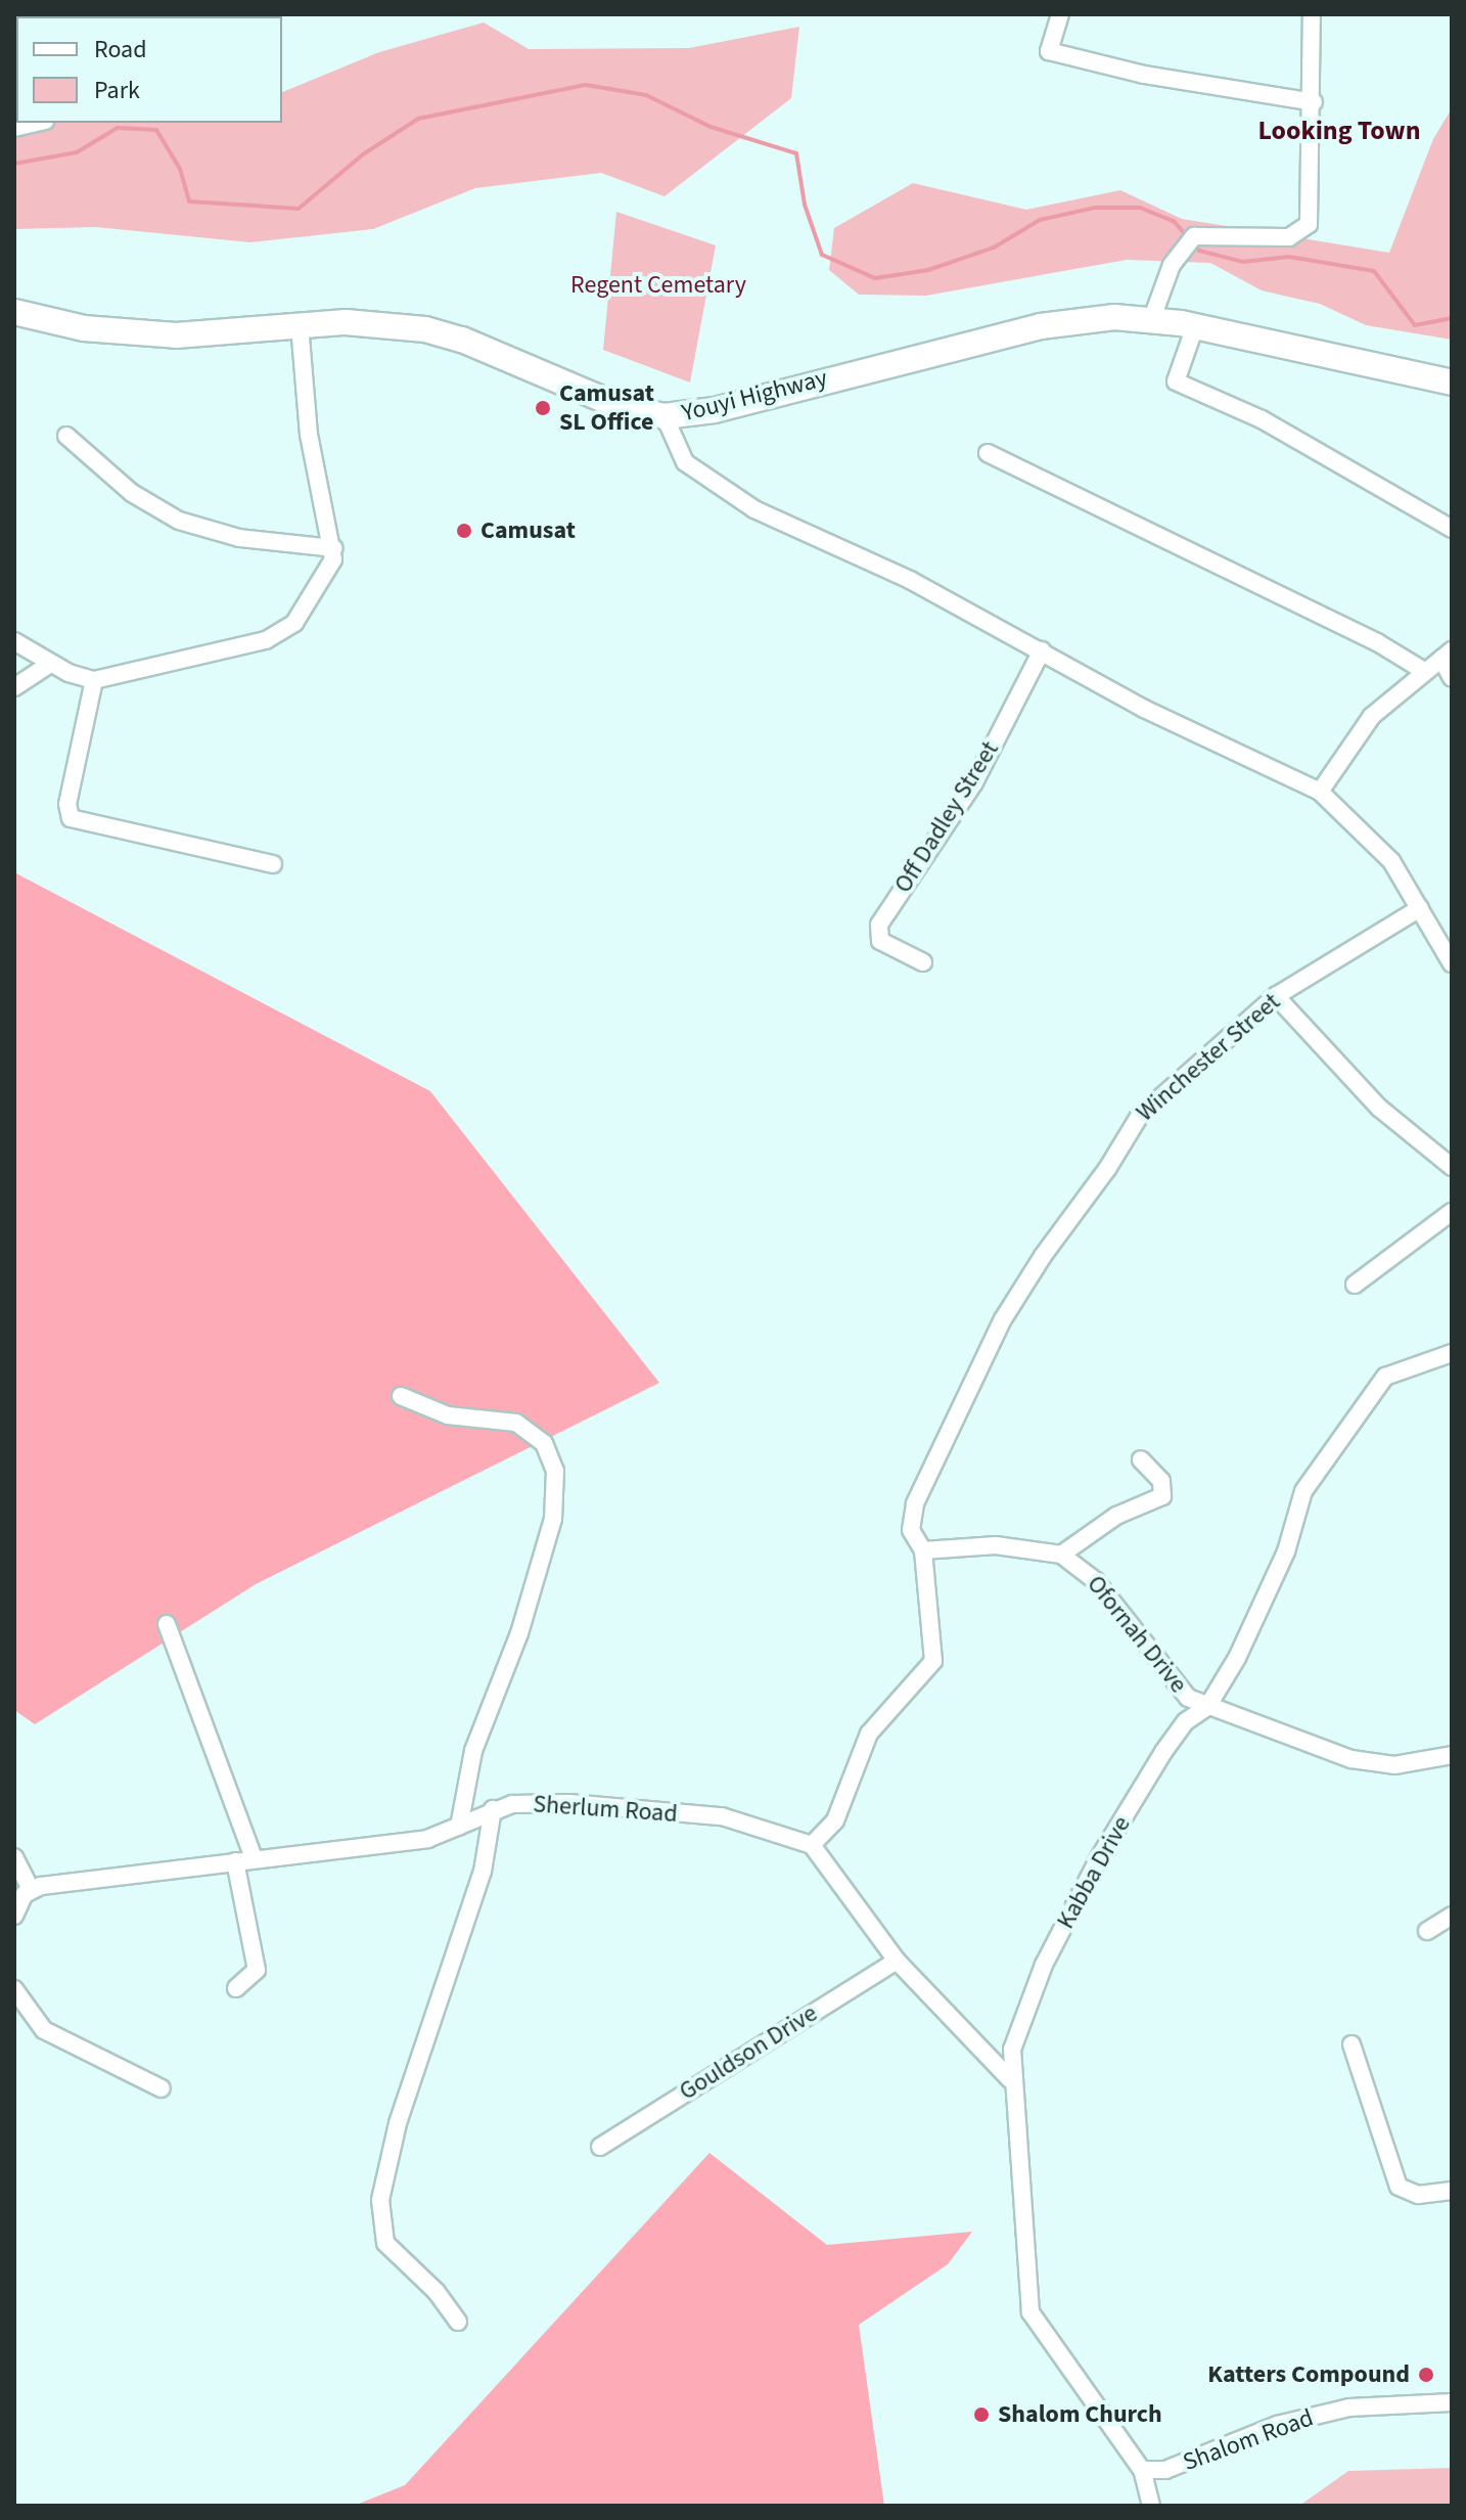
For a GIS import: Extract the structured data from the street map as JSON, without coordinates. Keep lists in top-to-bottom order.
{
  "streets": {
    "main road": ["Youyi Highway"],
    "street": [
      "Off Dadley Street",
      "Winchester Street",
      "Ofornah Drive",
      "Sherlum Road",
      "Kabba Drive",
      "Gouldson Drive",
      "Shalom Road"
    ]
  },
  "crossings": [
    ["Winchester Street", "Ofornah Drive"],
    ["Ofornah Drive", "Kabba Drive"],
    ["Kabba Drive", "Shalom Road"]
  ],
  "districts": ["Looking Town"],
  "parks": ["Regent Cemetary"],
  "places": [
    "Camusat SL Office",
    "Camusat",
    "Katters Compound",
    "Shalom Church"
  ],
  "legend": ["Road", "Park"]
}
